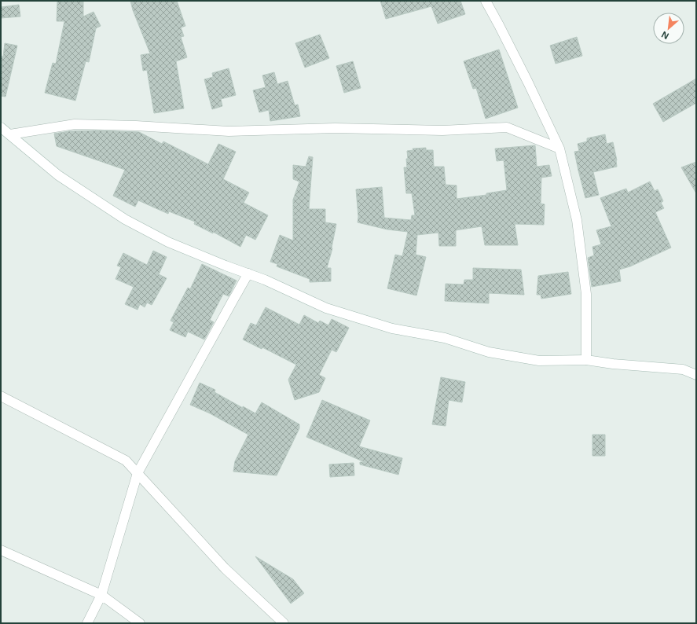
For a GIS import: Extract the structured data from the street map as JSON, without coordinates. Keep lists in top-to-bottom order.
{
  "north": "bottom left"
}
